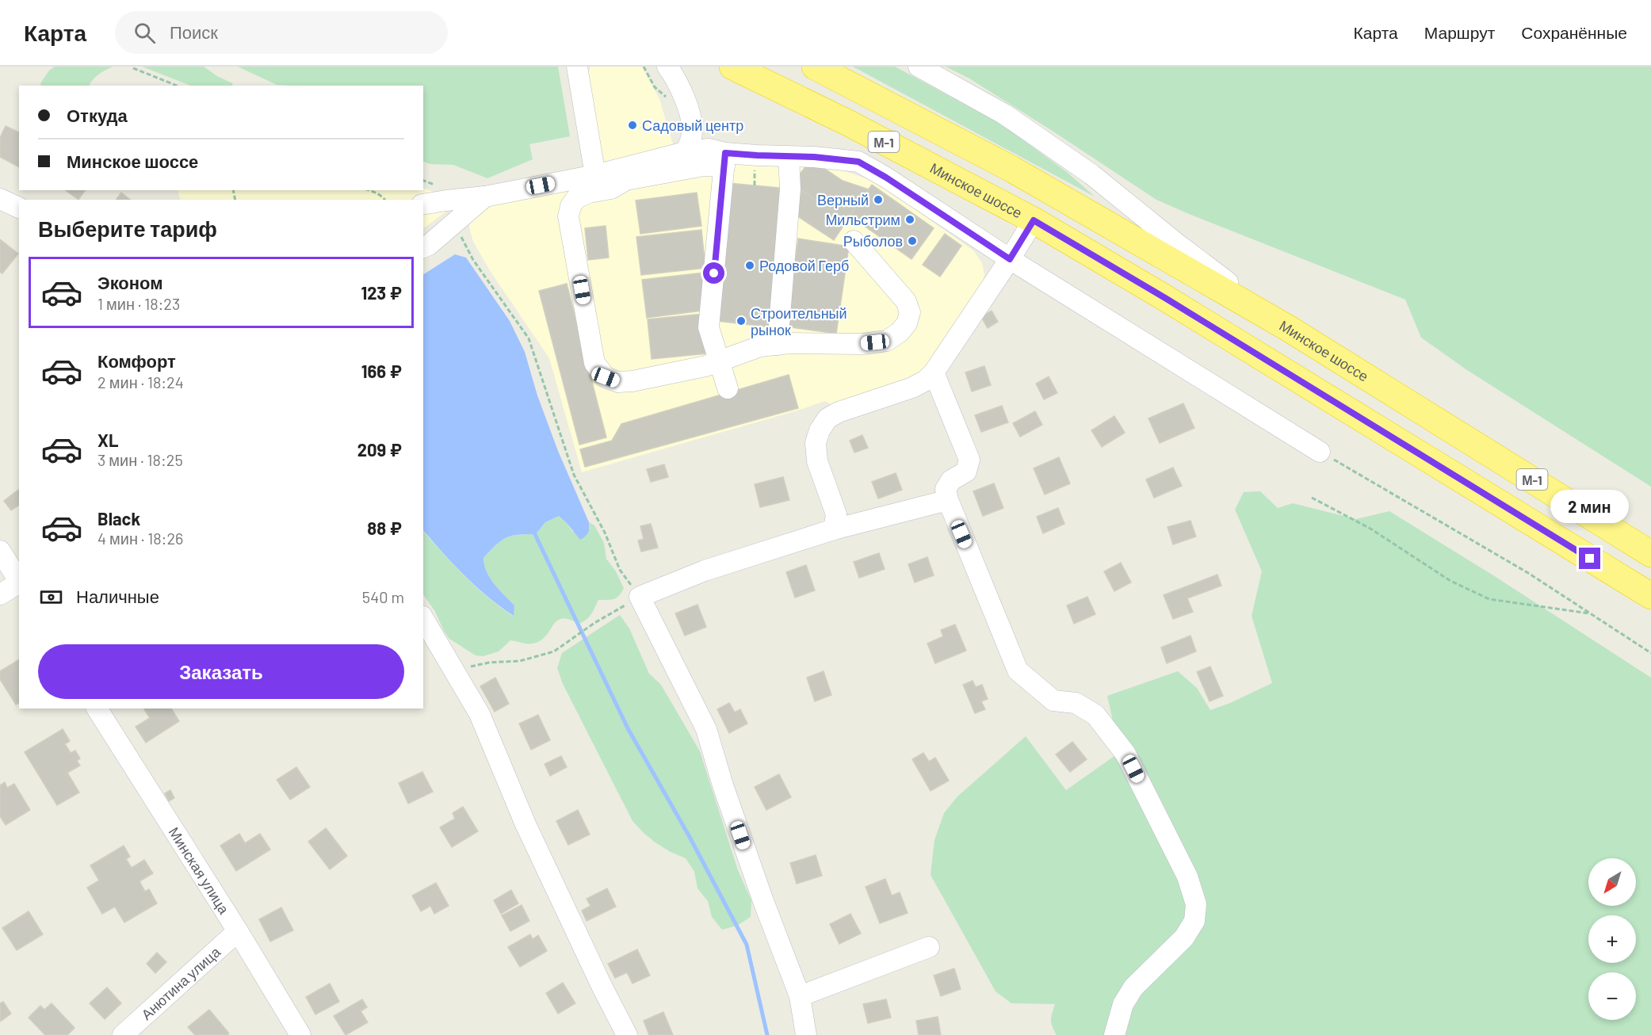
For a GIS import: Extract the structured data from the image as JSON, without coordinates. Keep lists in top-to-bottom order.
{
  "streets": {
    "highway": ["М-1", "Минское шоссе"],
    "street": ["Минская улица", "Анютина улица"]
  },
  "crossings": [
    ["Минская улица", "Анютина улица"]
  ],
  "places": [
    "Садовый центр",
    "Верный",
    "Мильстрим",
    "Рыболов",
    "Родовой Герб",
    "Строительный рынок"
  ],
  "north": "bottom left",
  "page": {
    "header": "Карта",
    "search": "Поиск",
    "nav": ["Карта", "Маршрут", "Сохранённые"],
    "banner": ["Откуда", "Минское шоссе"],
    "heading": "Выберите тариф",
    "list": [
      {
        "name": "Эконом",
        "note": "1 мин · 18:23",
        "value": "123 ₽"
      },
      {
        "name": "Комфорт",
        "note": "2 мин · 18:24",
        "value": "166 ₽"
      },
      {
        "name": "XL",
        "note": "3 мин · 18:25",
        "value": "209 ₽"
      },
      {
        "name": "Black",
        "note": "4 мин · 18:26",
        "value": "88 ₽"
      }
    ],
    "bubble": "2 мин",
    "pay": ["Наличные", "540 m"],
    "buttons": "Заказать",
    "map_buttons": ["+", "−"]
  }
}
